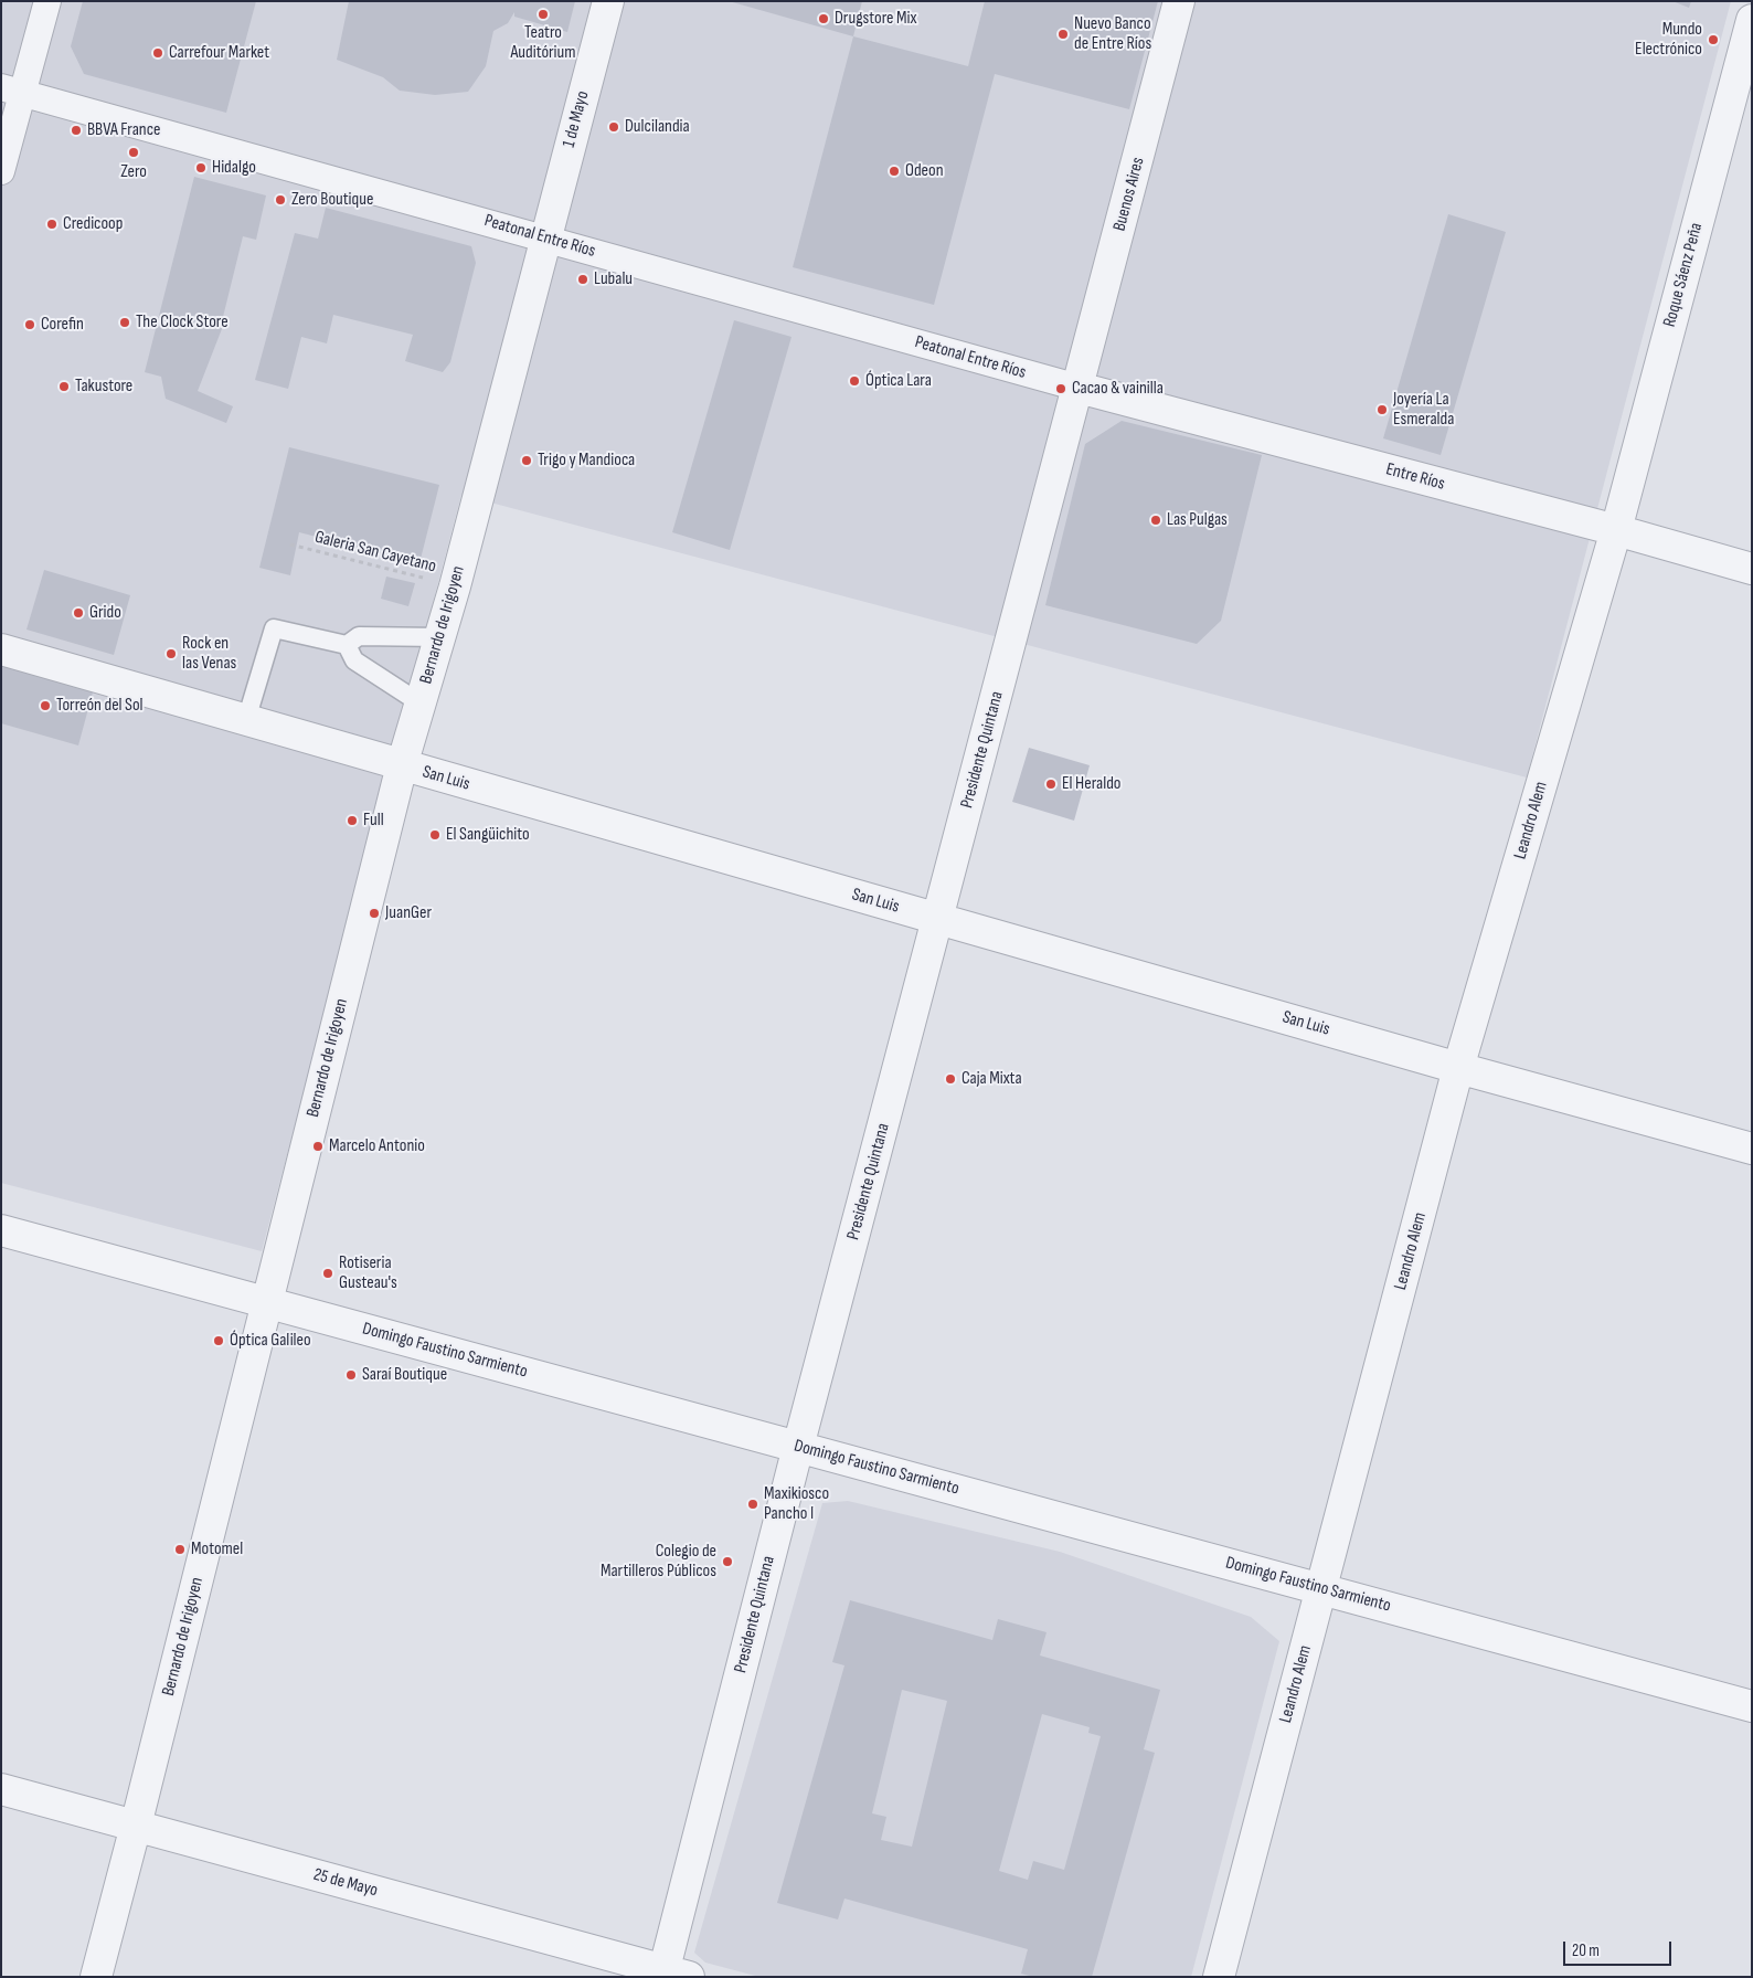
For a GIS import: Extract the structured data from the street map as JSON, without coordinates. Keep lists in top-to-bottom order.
{
  "streets": {
    "street": [
      "1 de Mayo",
      "Buenos Aires",
      "Peatonal Entre Ríos",
      "Roque Sáenz Peña",
      "Entre Ríos",
      "Bernardo de Irigoyen",
      "Presidente Quintana",
      "San Luis",
      "Leandro Alem",
      "Domingo Faustino Sarmiento",
      "25 de Mayo"
    ],
    "path": ["Galeria San Cayetano"]
  },
  "crossings": [
    ["1 de Mayo", "Peatonal Entre Ríos"],
    ["1 de Mayo", "Bernardo de Irigoyen"],
    ["Buenos Aires", "Peatonal Entre Ríos"],
    ["Buenos Aires", "Entre Ríos"],
    ["Buenos Aires", "Presidente Quintana"],
    ["Peatonal Entre Ríos", "Entre Ríos"],
    ["Peatonal Entre Ríos", "Bernardo de Irigoyen"],
    ["Peatonal Entre Ríos", "Presidente Quintana"],
    ["Roque Sáenz Peña", "Entre Ríos"],
    ["Roque Sáenz Peña", "Leandro Alem"],
    ["Entre Ríos", "Presidente Quintana"],
    ["Entre Ríos", "Leandro Alem"],
    ["Galeria San Cayetano", "Bernardo de Irigoyen"],
    ["Bernardo de Irigoyen", "San Luis"],
    ["Bernardo de Irigoyen", "Domingo Faustino Sarmiento"],
    ["Bernardo de Irigoyen", "25 de Mayo"],
    ["Presidente Quintana", "San Luis"],
    ["Presidente Quintana", "Domingo Faustino Sarmiento"],
    ["Presidente Quintana", "25 de Mayo"],
    ["San Luis", "Leandro Alem"],
    ["Leandro Alem", "Domingo Faustino Sarmiento"]
  ],
  "places": [
    "Teatro Auditórium",
    "Drugstore Mix",
    "Nuevo Banco de Entre Ríos",
    "Mundo Electrónico",
    "Carrefour Market",
    "Dulcilandia",
    "BBVA France",
    "Zero",
    "Hidalgo",
    "Odeon",
    "Zero Boutique",
    "Credicoop",
    "Lubalu",
    "The Clock Store",
    "Corefin",
    "Óptica Lara",
    "Takustore",
    "Cacao & vainilla",
    "Joyería La Esmeralda",
    "Trigo y Mandioca",
    "Las Pulgas",
    "Grido",
    "Rock en las Venas",
    "Torreón del Sol",
    "El Heraldo",
    "Full",
    "El Sangüichito",
    "JuanGer",
    "Caja Mixta",
    "Marcelo Antonio",
    "Rotiseria Gusteau's",
    "Óptica Galileo",
    "Saraí Boutique",
    "Maxikiosco Pancho I",
    "Motomel",
    "Colegio de Martilleros Públicos"
  ],
  "scale_bar": "20 m"
}
